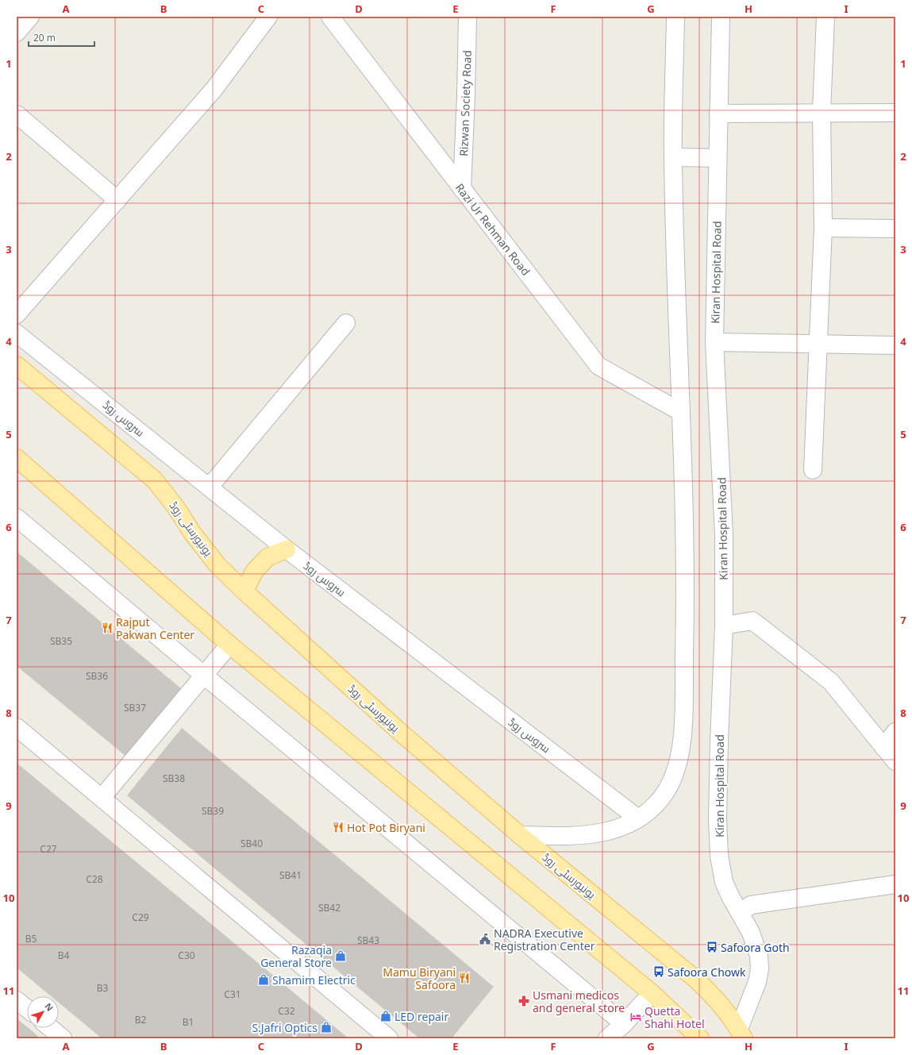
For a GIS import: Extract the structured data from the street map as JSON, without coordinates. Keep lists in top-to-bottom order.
{
  "streets": {
    "main road": ["یونیورسٹی روڈ"],
    "street": [
      "Rizwan Society Road",
      "Razi Ur Rehman Road",
      "Kiran Hospital Road",
      "سروس روڈ"
    ]
  },
  "crossings": [
    ["Rizwan Society Road", "Razi Ur Rehman Road"],
    ["Kiran Hospital Road", "یونیورسٹی روڈ"]
  ],
  "places": {
    "restaurant": ["Rajput Pakwan Center", "Hot Pot Biryani", "Mamu Biryani Safoora"],
    "public building": ["NADRA Executive Registration Center"],
    "bus stop": ["Safoora Goth", "Safoora Chowk"],
    "shop": [
      "Razaqia General Store",
      "Shamim Electric",
      "LED repair",
      "S.Jafri Optics"
    ],
    "pharmacy": ["Usmani medicos and general store"],
    "hotel": ["Quetta Shahi Hotel"]
  },
  "house_numbers": [
    "SB35",
    "SB36",
    "SB37",
    "SB38",
    "SB39",
    "SB40",
    "C27",
    "SB41",
    "C28",
    "SB42",
    "C29",
    "B5",
    "SB43",
    "B4",
    "C30",
    "B3",
    "C31",
    "C32",
    "B2",
    "B1"
  ],
  "scale_bar": "20 m",
  "north": "top right",
  "grid": {
    "columns": [
      "A",
      "B",
      "C",
      "D",
      "E",
      "F",
      "G",
      "H",
      "I"
    ],
    "rows": [
      "1",
      "2",
      "3",
      "4",
      "5",
      "6",
      "7",
      "8",
      "9",
      "10",
      "11"
    ]
  }
}
